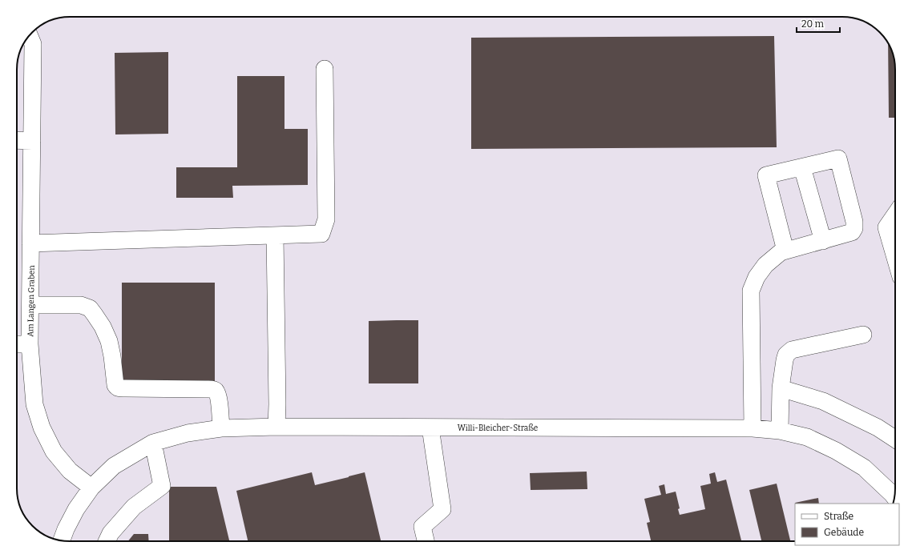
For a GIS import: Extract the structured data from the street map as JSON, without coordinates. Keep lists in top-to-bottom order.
{
  "streets": {
    "street": ["Am Langen Graben", "Willi-Bleicher-Straße"]
  },
  "crossings": [
    ["Am Langen Graben", "Willi-Bleicher-Straße"]
  ],
  "legend": ["Straße", "Gebäude"],
  "scale_bar": "20 m"
}
